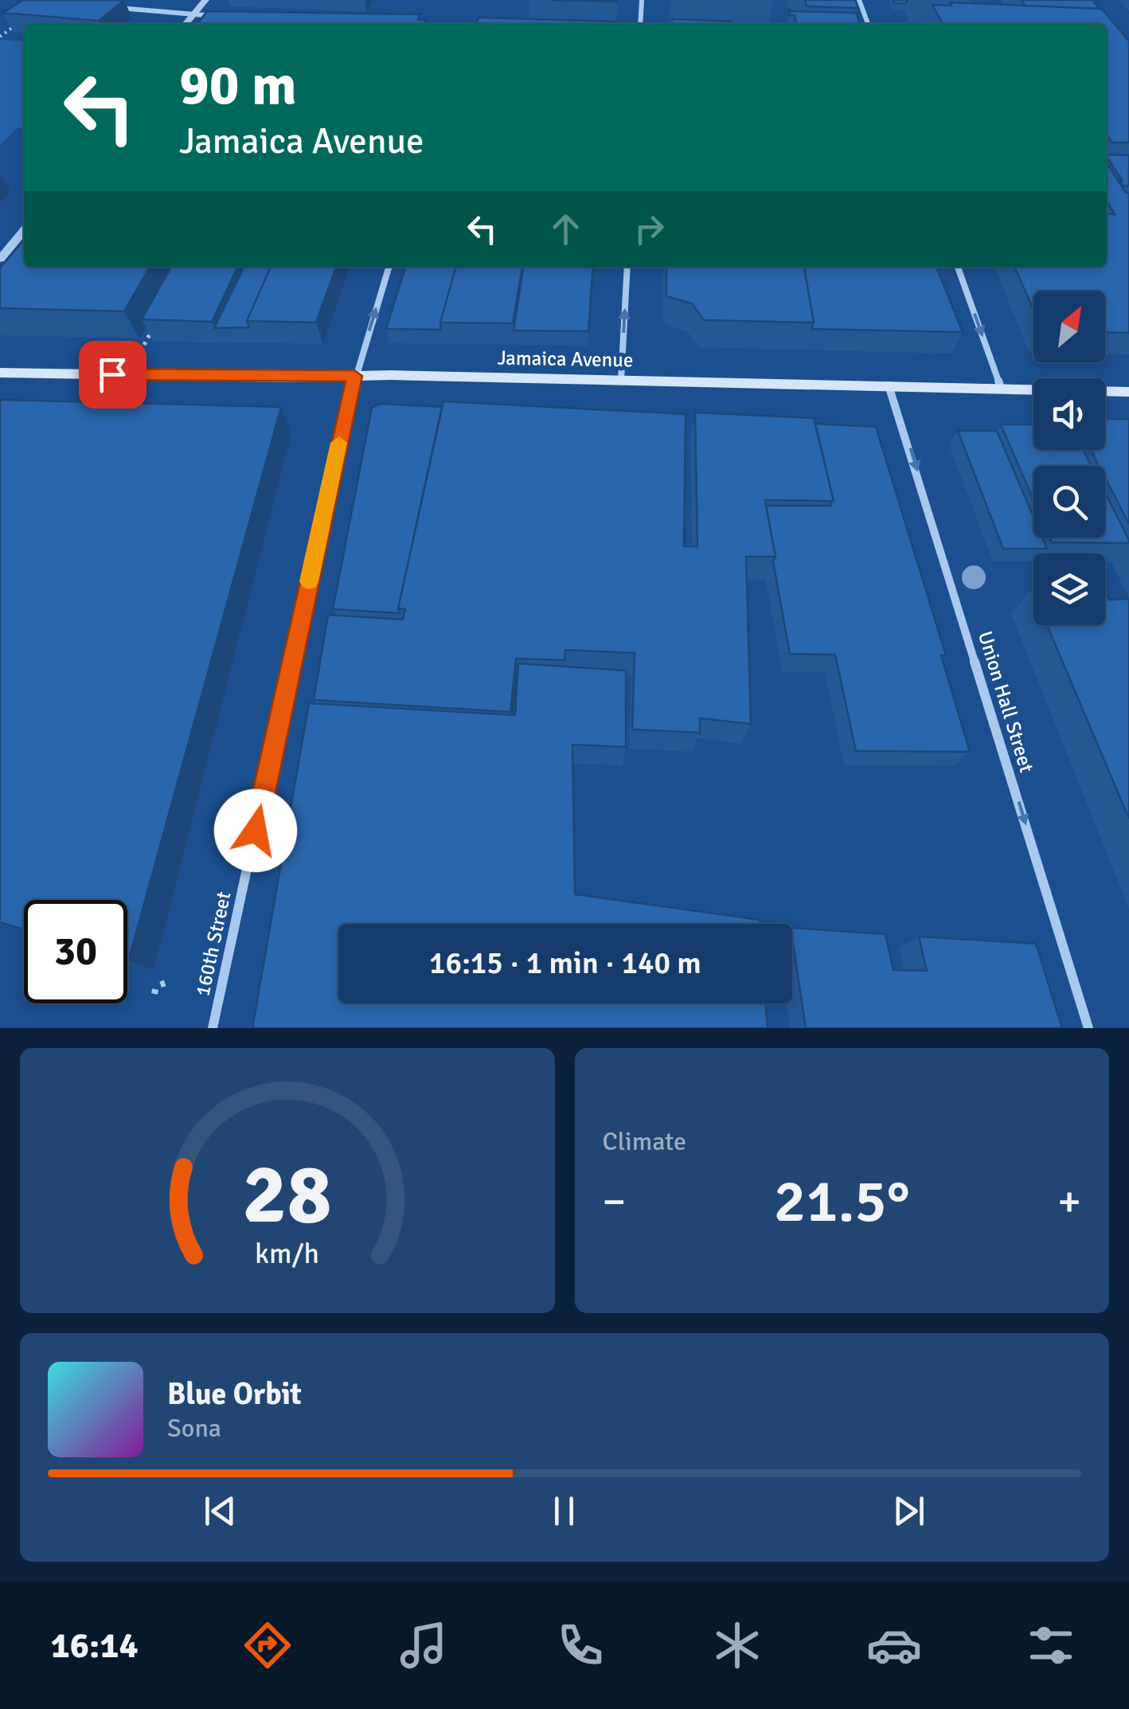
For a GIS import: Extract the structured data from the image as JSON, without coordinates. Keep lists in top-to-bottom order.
{
  "streets": {
    "main road": ["Jamaica Avenue"],
    "street": ["Union Hall Street", "160th Street"]
  },
  "crossings": [
    ["Jamaica Avenue", "Union Hall Street"],
    ["Jamaica Avenue", "160th Street"]
  ],
  "one_way": ["Union Hall Street"],
  "north": "top right",
  "page": {
    "turn": ["90 m", "Jamaica Avenue"],
    "limit": "30",
    "trip": "16:15 · 1 min · 140 m",
    "tile": "Climate",
    "heat": ["−", "21.5°", "+"],
    "song": ["Blue Orbit", "Sona"],
    "tabs": "16:14",
    "gauge": ["28", "km/h"]
  }
}
